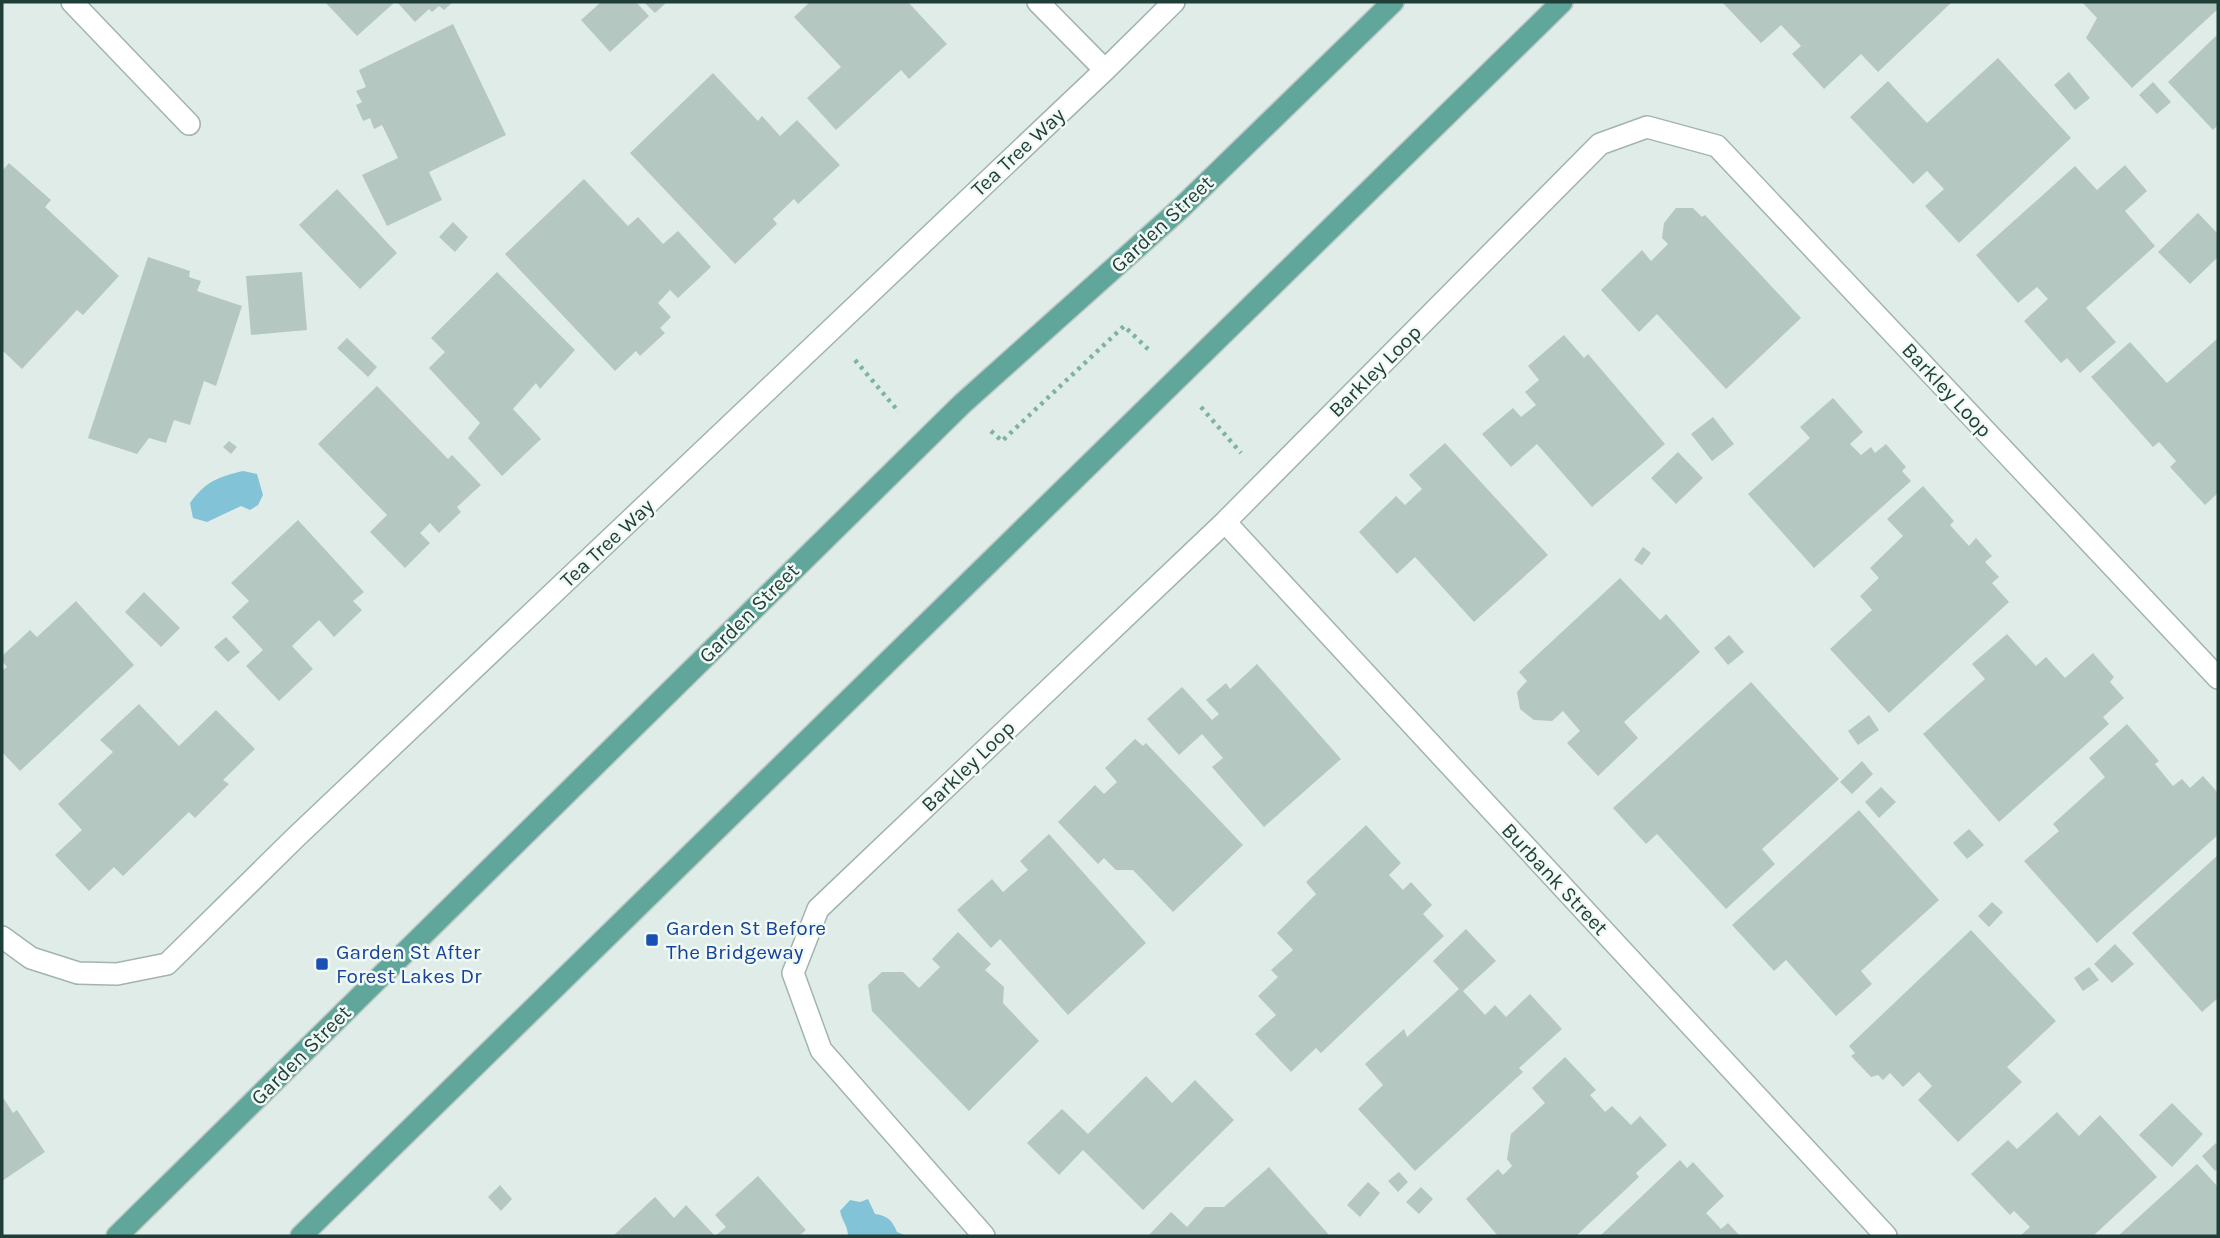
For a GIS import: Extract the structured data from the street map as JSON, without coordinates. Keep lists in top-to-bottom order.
{
  "streets": {
    "main road": ["Garden Street"],
    "street": ["Tea Tree Way", "Barkley Loop", "Burbank Street"]
  },
  "crossings": [
    ["Barkley Loop", "Burbank Street"]
  ],
  "places": {
    "transit": ["Garden St Before The Bridgeway", "Garden St After Forest Lakes Dr"]
  }
}
